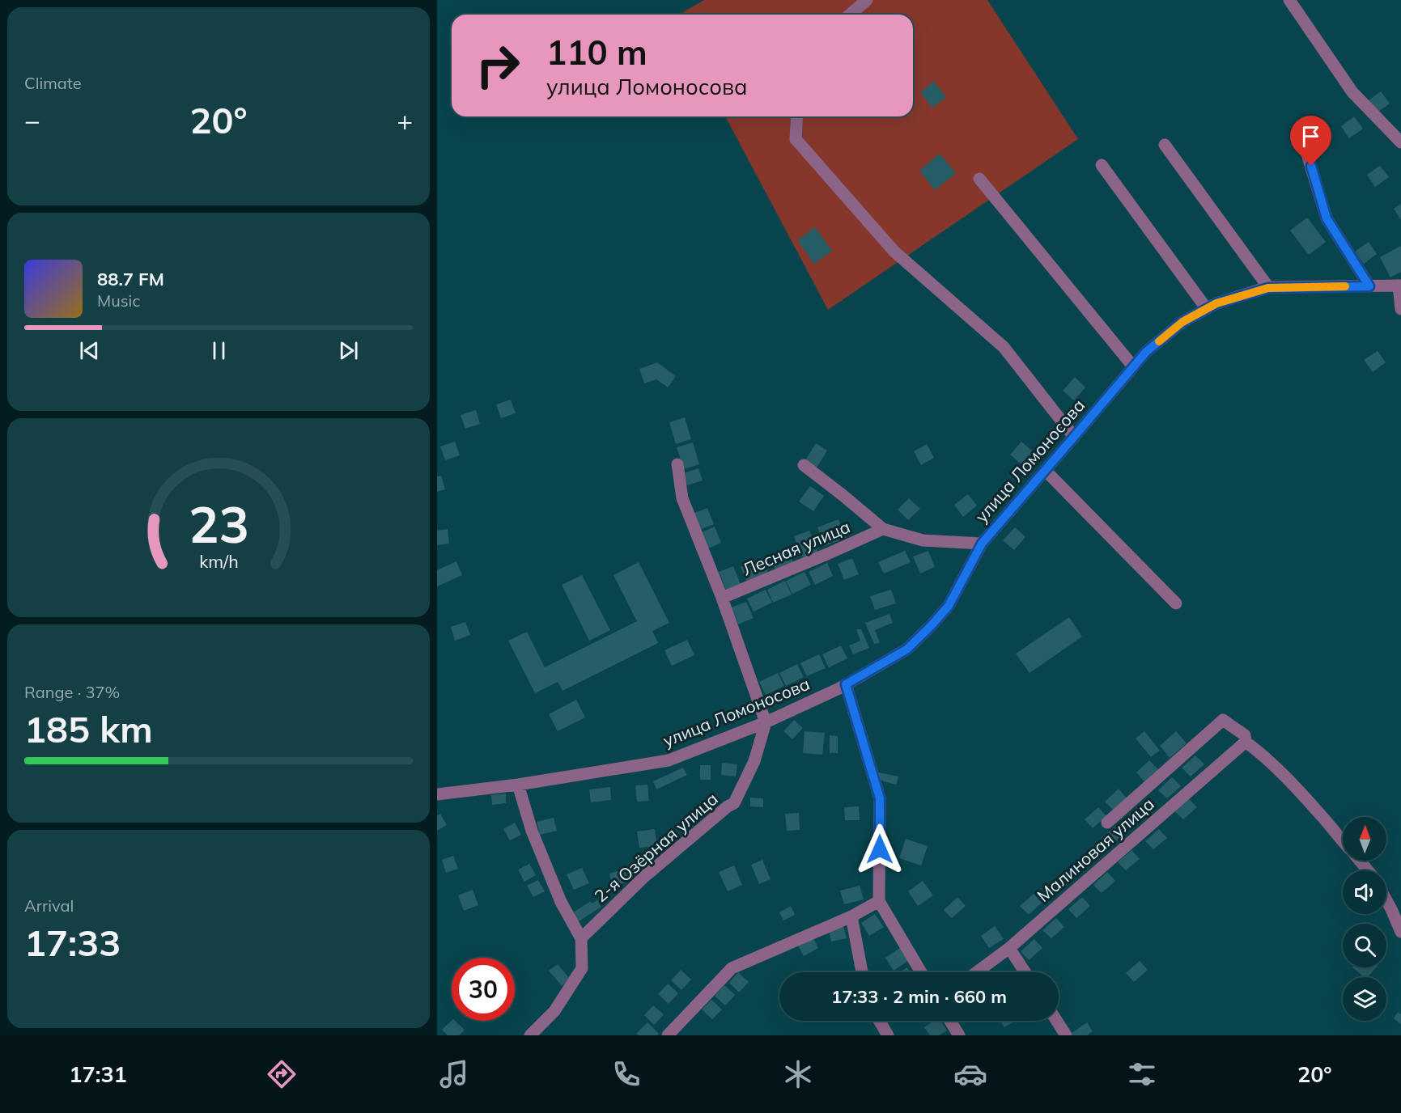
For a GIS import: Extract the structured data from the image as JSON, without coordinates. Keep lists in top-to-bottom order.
{
  "streets": {
    "street": [
      "улица Ломоносова",
      "Лесная улица",
      "2-я Озёрная улица",
      "Малиновая улица"
    ]
  },
  "crossings": [
    ["улица Ломоносова", "2-я Озёрная улица"]
  ],
  "north": "top",
  "page": {
    "tile": [
      "Climate",
      ["Range · 37%", "185 km"],
      ["Arrival", "17:33"]
    ],
    "turn": ["110 m", "улица Ломоносова"],
    "heat": ["−", "20°", "+"],
    "song": ["88.7 FM", "Music"],
    "limit": "30",
    "trip": "17:33 · 2 min · 660 m",
    "tabs": ["17:31", "20°"],
    "gauge": ["23", "km/h"]
  }
}
